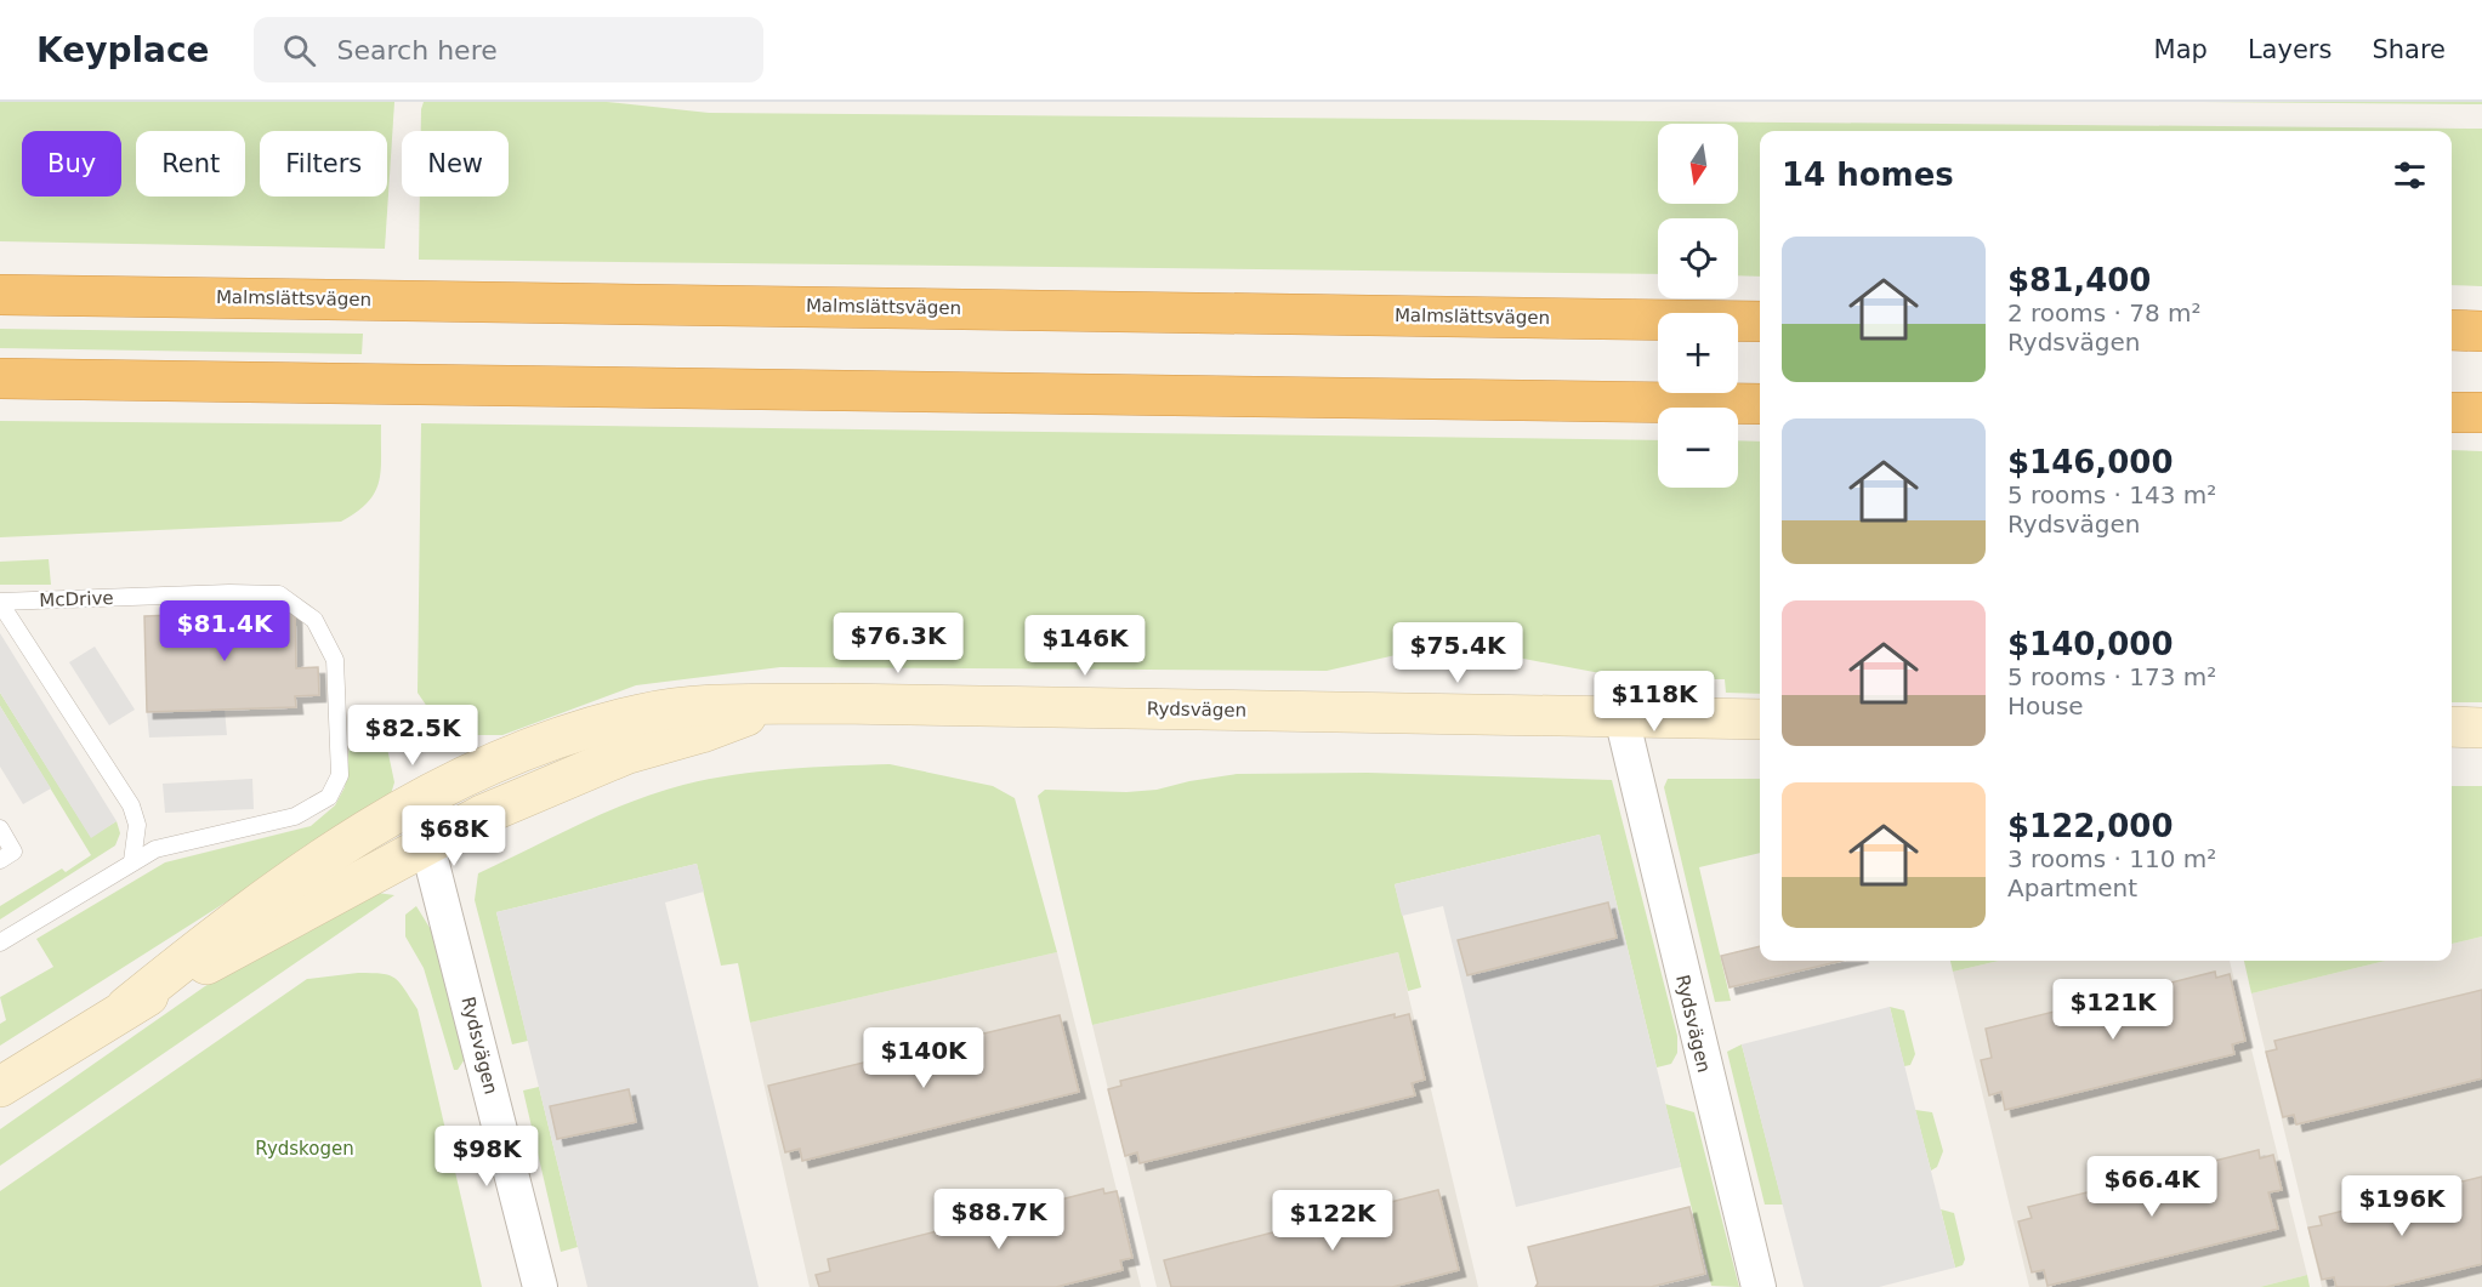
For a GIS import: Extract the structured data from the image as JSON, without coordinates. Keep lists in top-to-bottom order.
{
  "streets": {
    "highway": ["Malmslättsvägen"],
    "street": ["Rydsvägen"],
    "lane": ["McDrive"]
  },
  "parks": ["Rydskogen"],
  "north": "bottom",
  "page": {
    "header": "Keyplace",
    "search": "Search here",
    "nav": ["Map", "Layers", "Share"],
    "map_buttons": ["+", "−"],
    "chip": [
      "Buy",
      "Rent",
      "Filters",
      "New"
    ],
    "heading": "14 homes",
    "list": [
      {
        "name": "$81,400",
        "note": "2 rooms · 78 m² · Rydsvägen"
      },
      {
        "name": "$146,000",
        "note": "5 rooms · 143 m² · Rydsvägen"
      },
      {
        "name": "$140,000",
        "note": "5 rooms · 173 m² · House"
      },
      {
        "name": "$122,000",
        "note": "3 rooms · 110 m² · Apartment"
      }
    ],
    "price": [
      "$81.4K",
      "$76.3K",
      "$146K",
      "$75.4K",
      "$118K",
      "$82.5K",
      "$68K",
      "$121K",
      "$140K",
      "$98K",
      "$66.4K",
      "$196K",
      "$88.7K",
      "$122K"
    ]
  }
}
